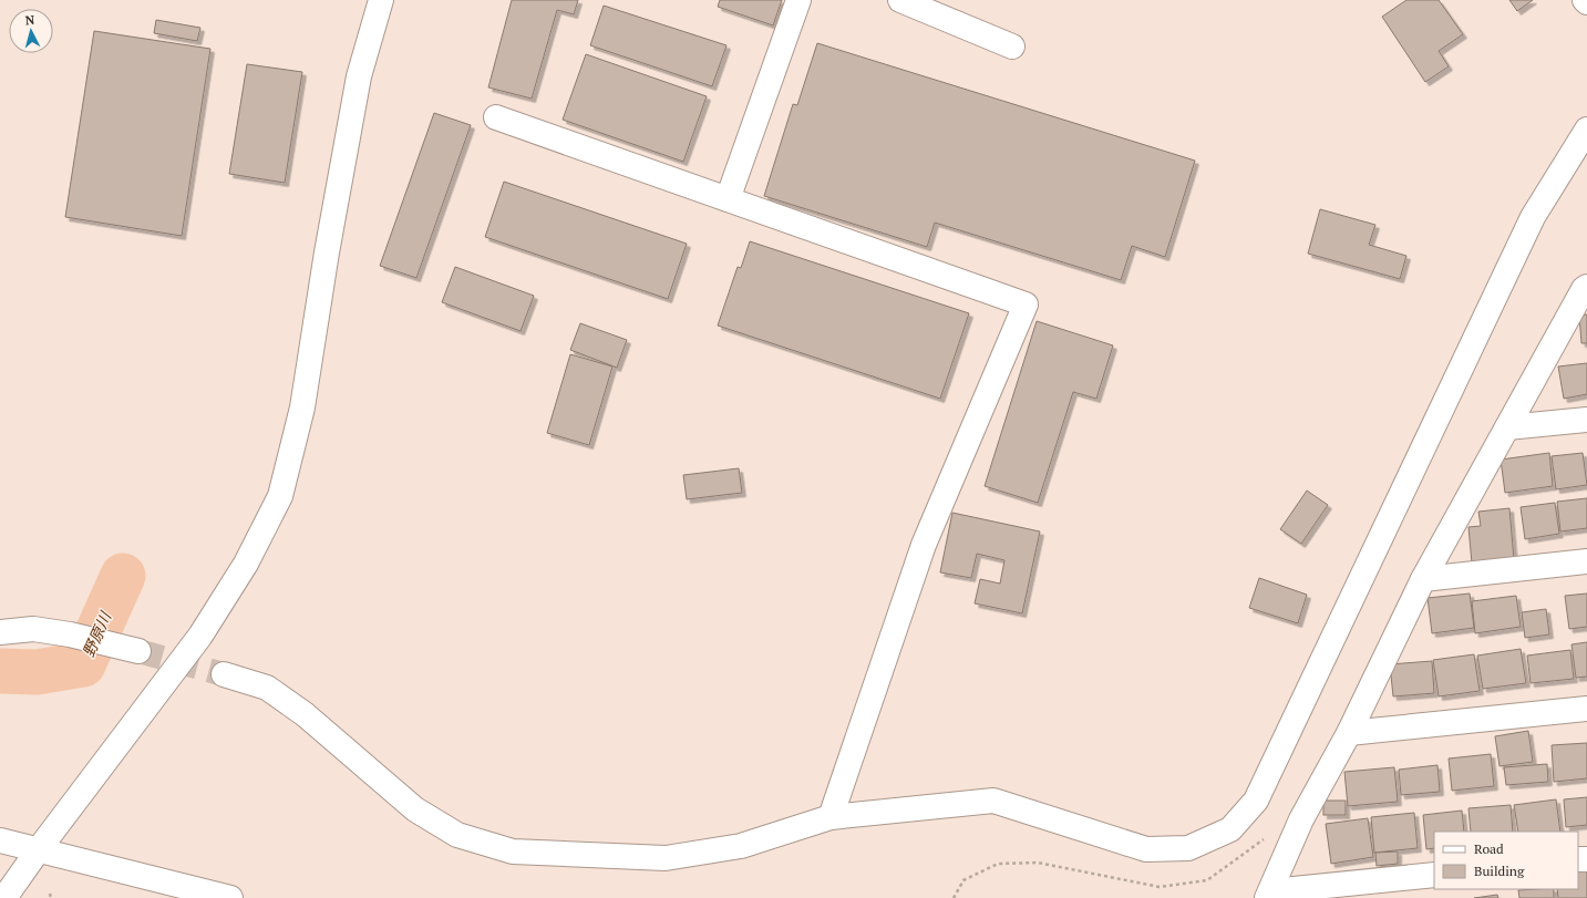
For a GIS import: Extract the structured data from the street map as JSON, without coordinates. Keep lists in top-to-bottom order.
{
  "water": ["野原川"],
  "legend": ["Road", "Building"],
  "north": "top"
}
